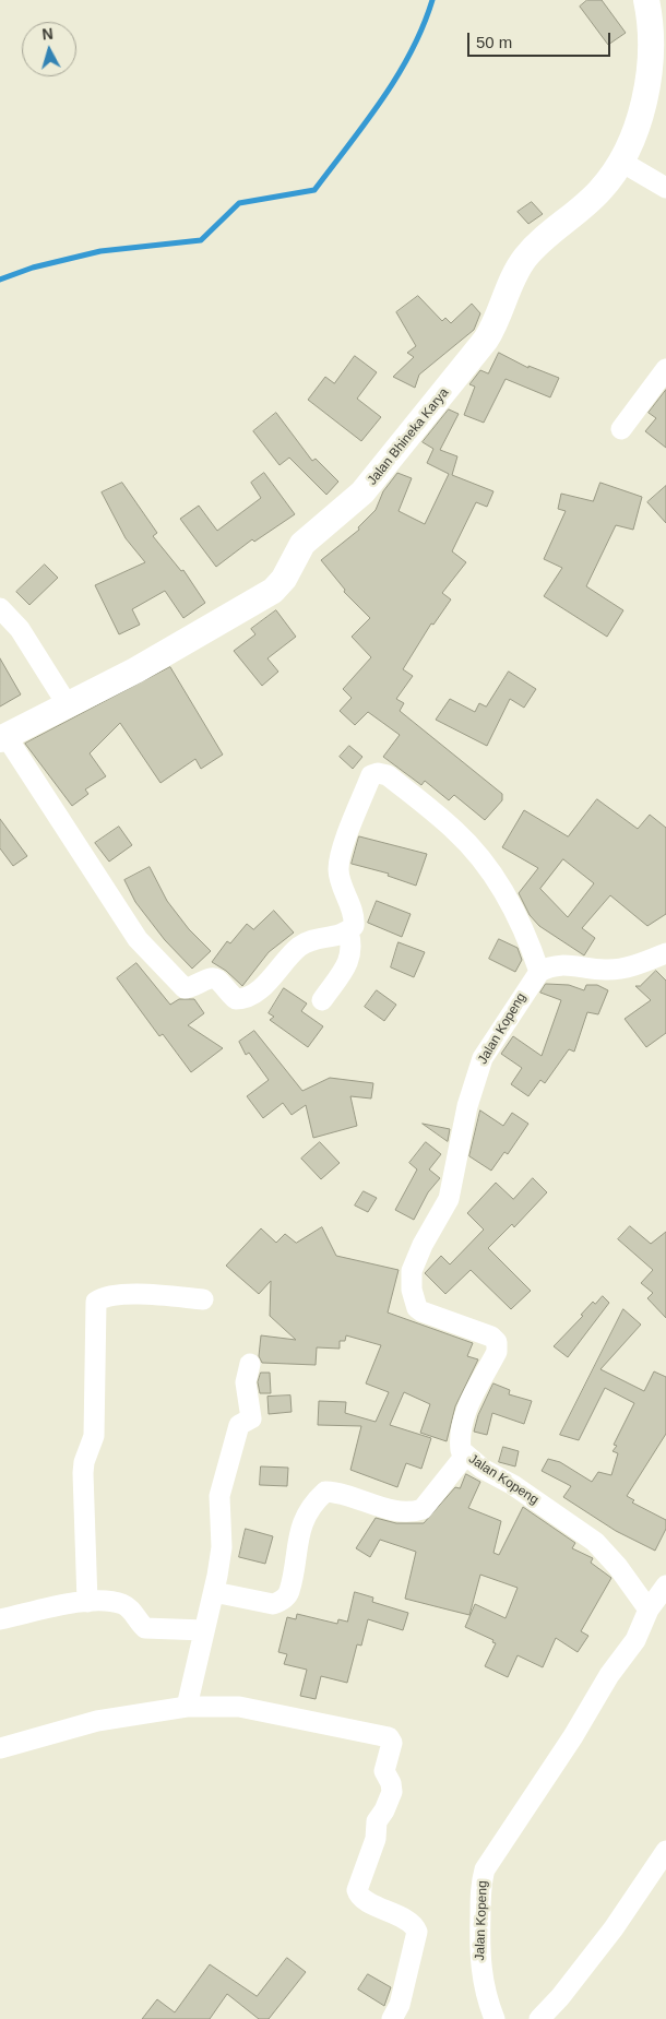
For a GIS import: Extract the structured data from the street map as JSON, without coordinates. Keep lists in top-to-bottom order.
{
  "streets": {
    "street": ["Jalan Bhineka Karya", "Jalan Kopeng"]
  },
  "scale_bar": "50 m",
  "north": "top"
}
